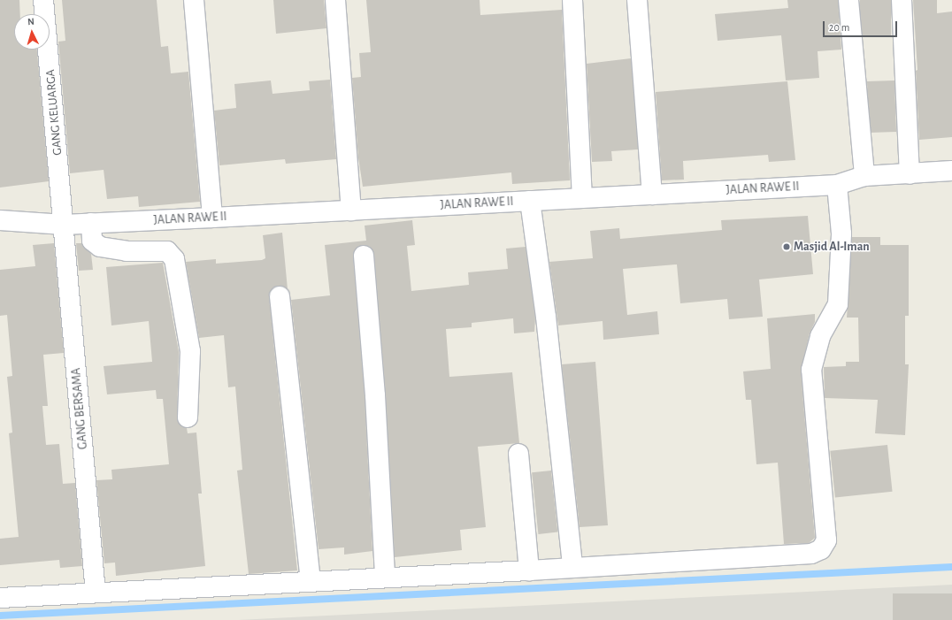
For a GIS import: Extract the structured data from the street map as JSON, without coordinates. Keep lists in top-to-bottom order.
{
  "streets": {
    "street": ["GANG KELUARGA", "JALAN RAWE II", "GANG BERSAMA"]
  },
  "crossings": [
    ["GANG KELUARGA", "JALAN RAWE II"],
    ["GANG KELUARGA", "GANG BERSAMA"],
    ["JALAN RAWE II", "GANG BERSAMA"]
  ],
  "places": ["Masjid Al-Iman"],
  "scale_bar": "20 m",
  "north": "top"
}
